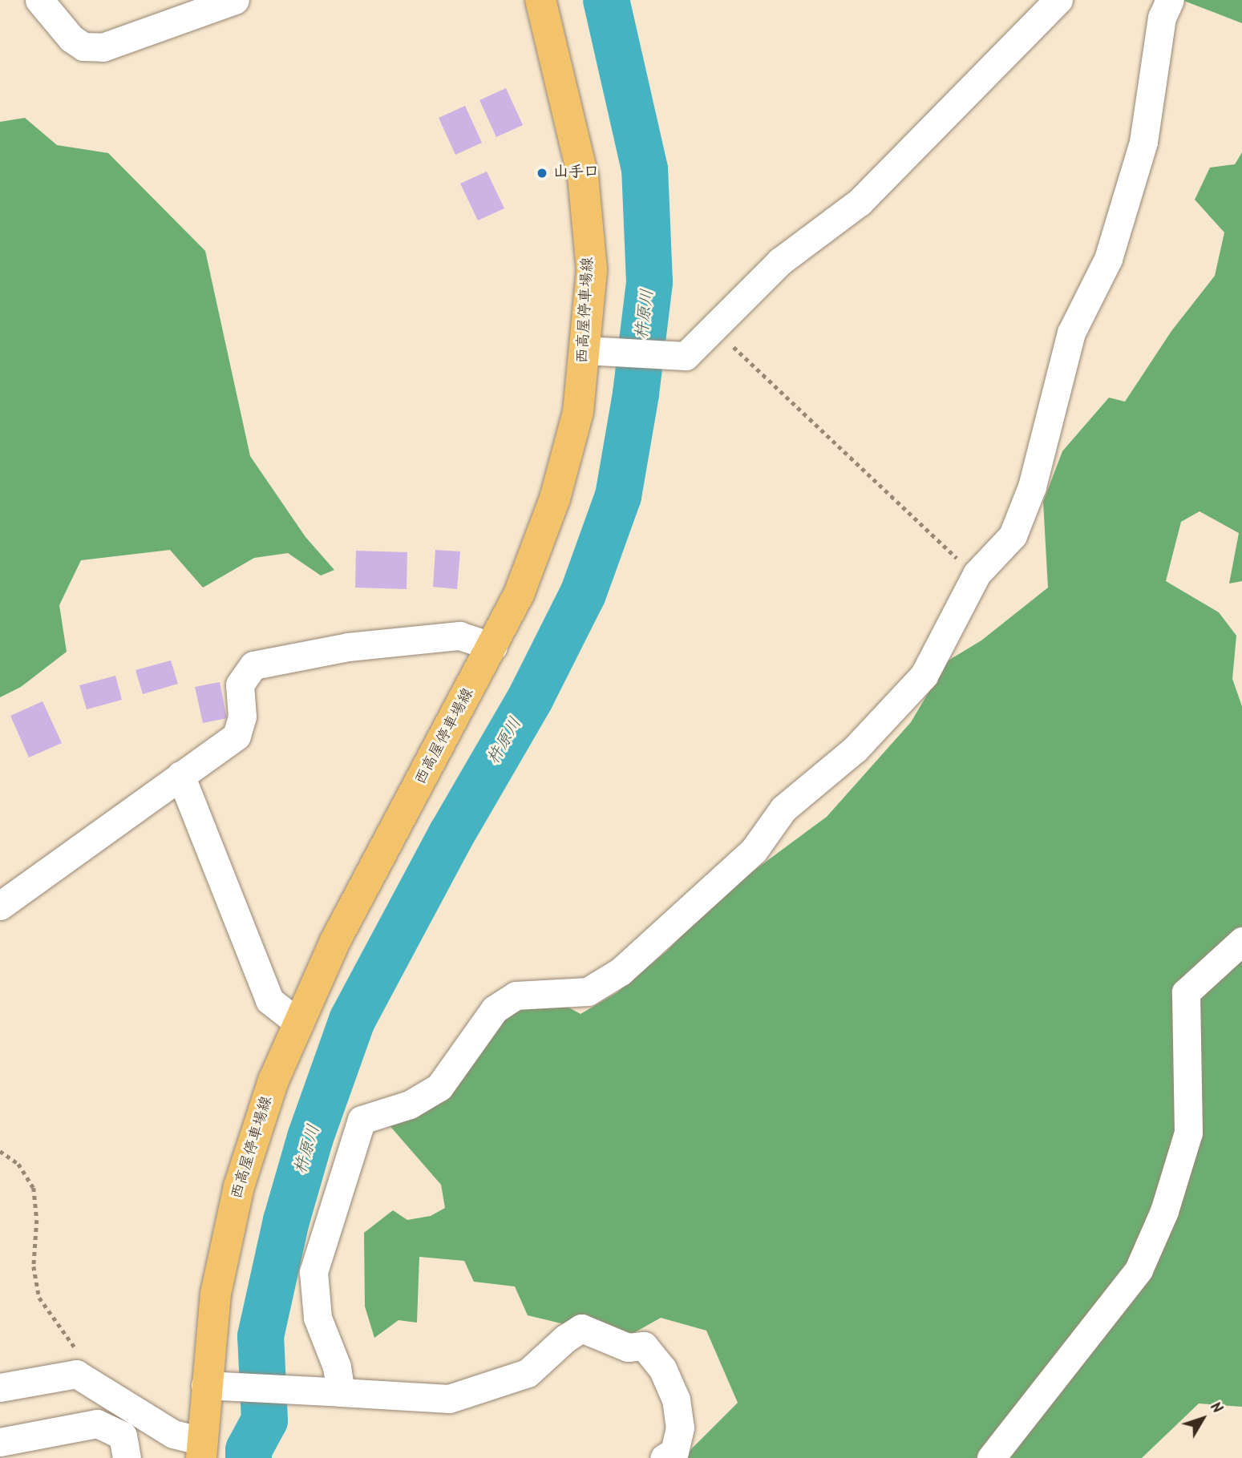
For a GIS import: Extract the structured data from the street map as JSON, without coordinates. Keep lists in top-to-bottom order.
{
  "streets": {
    "main road": ["西高屋停車場線"]
  },
  "water": ["杵原川"],
  "places": ["山手口"],
  "north": "top right"
}
